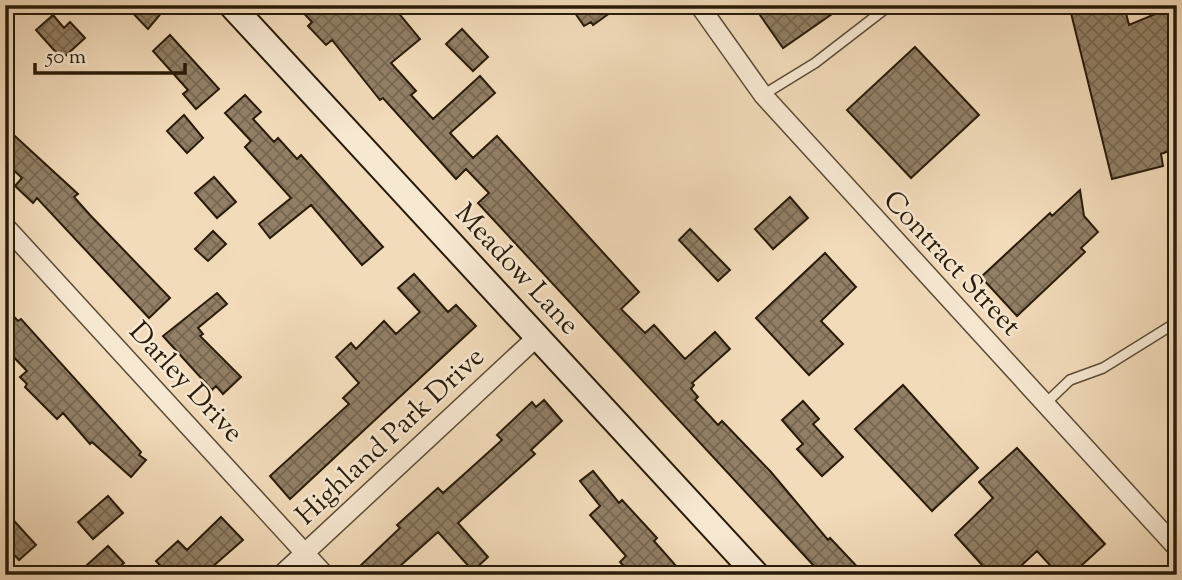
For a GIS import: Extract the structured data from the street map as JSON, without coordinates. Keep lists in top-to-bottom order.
{
  "streets": {
    "street": [
      "Contract Street",
      "Meadow Lane",
      "Darley Drive",
      "Highland Park Drive"
    ]
  },
  "crossings": [
    ["Meadow Lane", "Highland Park Drive"],
    ["Darley Drive", "Highland Park Drive"]
  ],
  "scale_bar": "50 m"
}
